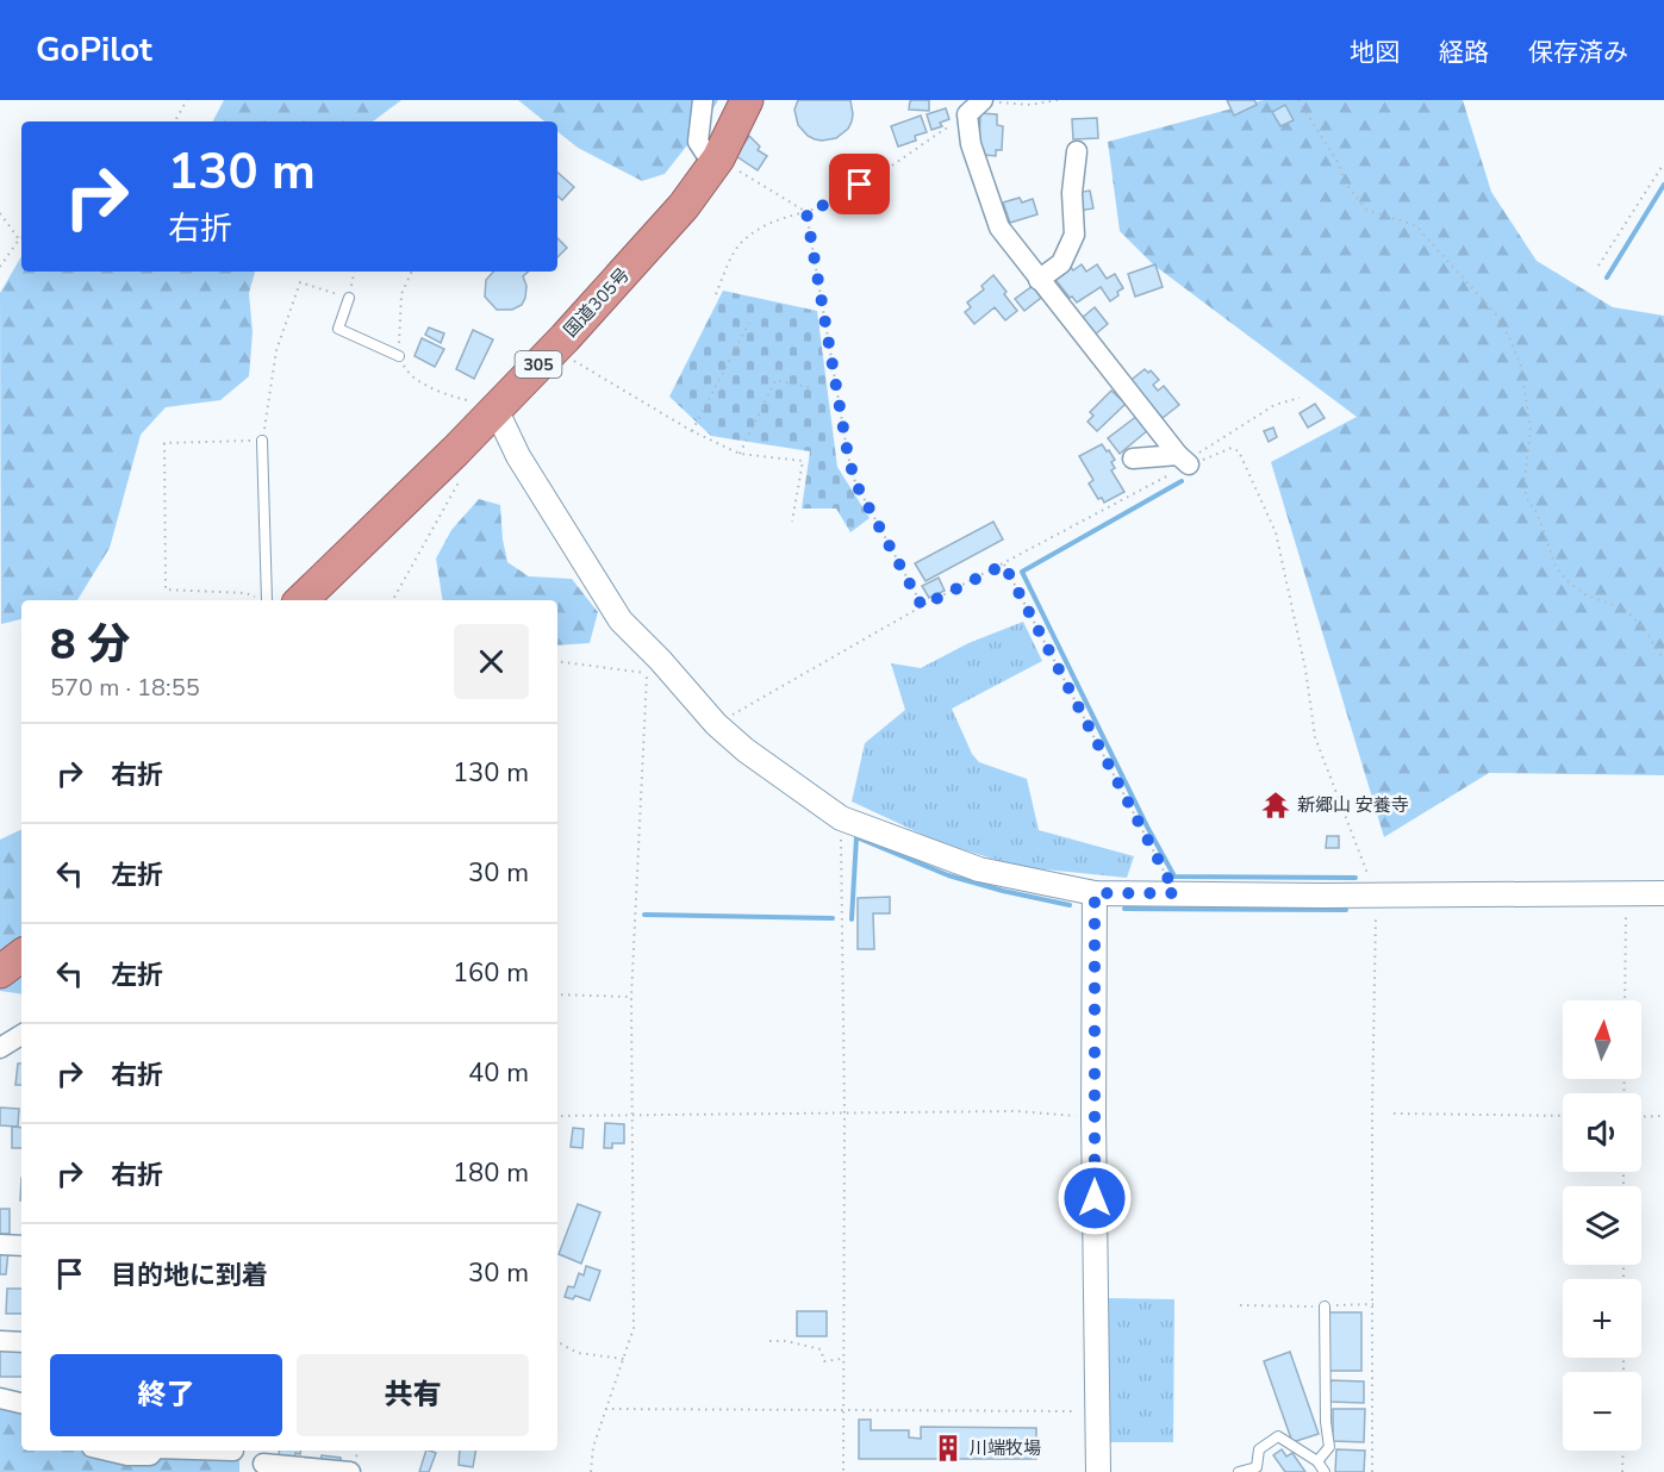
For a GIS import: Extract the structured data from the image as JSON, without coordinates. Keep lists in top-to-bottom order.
{
  "streets": {
    "highway": ["国道305号", "305"]
  },
  "places": {
    "temple": ["新郷山 安養寺"],
    "building": ["川端牧場"]
  },
  "north": "top",
  "page": {
    "header": "GoPilot",
    "nav": ["地図", "経路", "保存済み"],
    "turn": ["130 m", "右折"],
    "heading": ["8 分", "570 m · 18:55"],
    "list": [
      {
        "name": "右折",
        "value": "130 m"
      },
      {
        "name": "左折",
        "value": "30 m"
      },
      {
        "name": "左折",
        "value": "160 m"
      },
      {
        "name": "右折",
        "value": "40 m"
      },
      {
        "name": "右折",
        "value": "180 m"
      },
      {
        "name": "目的地に到着",
        "value": "30 m"
      }
    ],
    "map_buttons": ["+", "−"],
    "buttons": ["終了", "共有"]
  }
}
